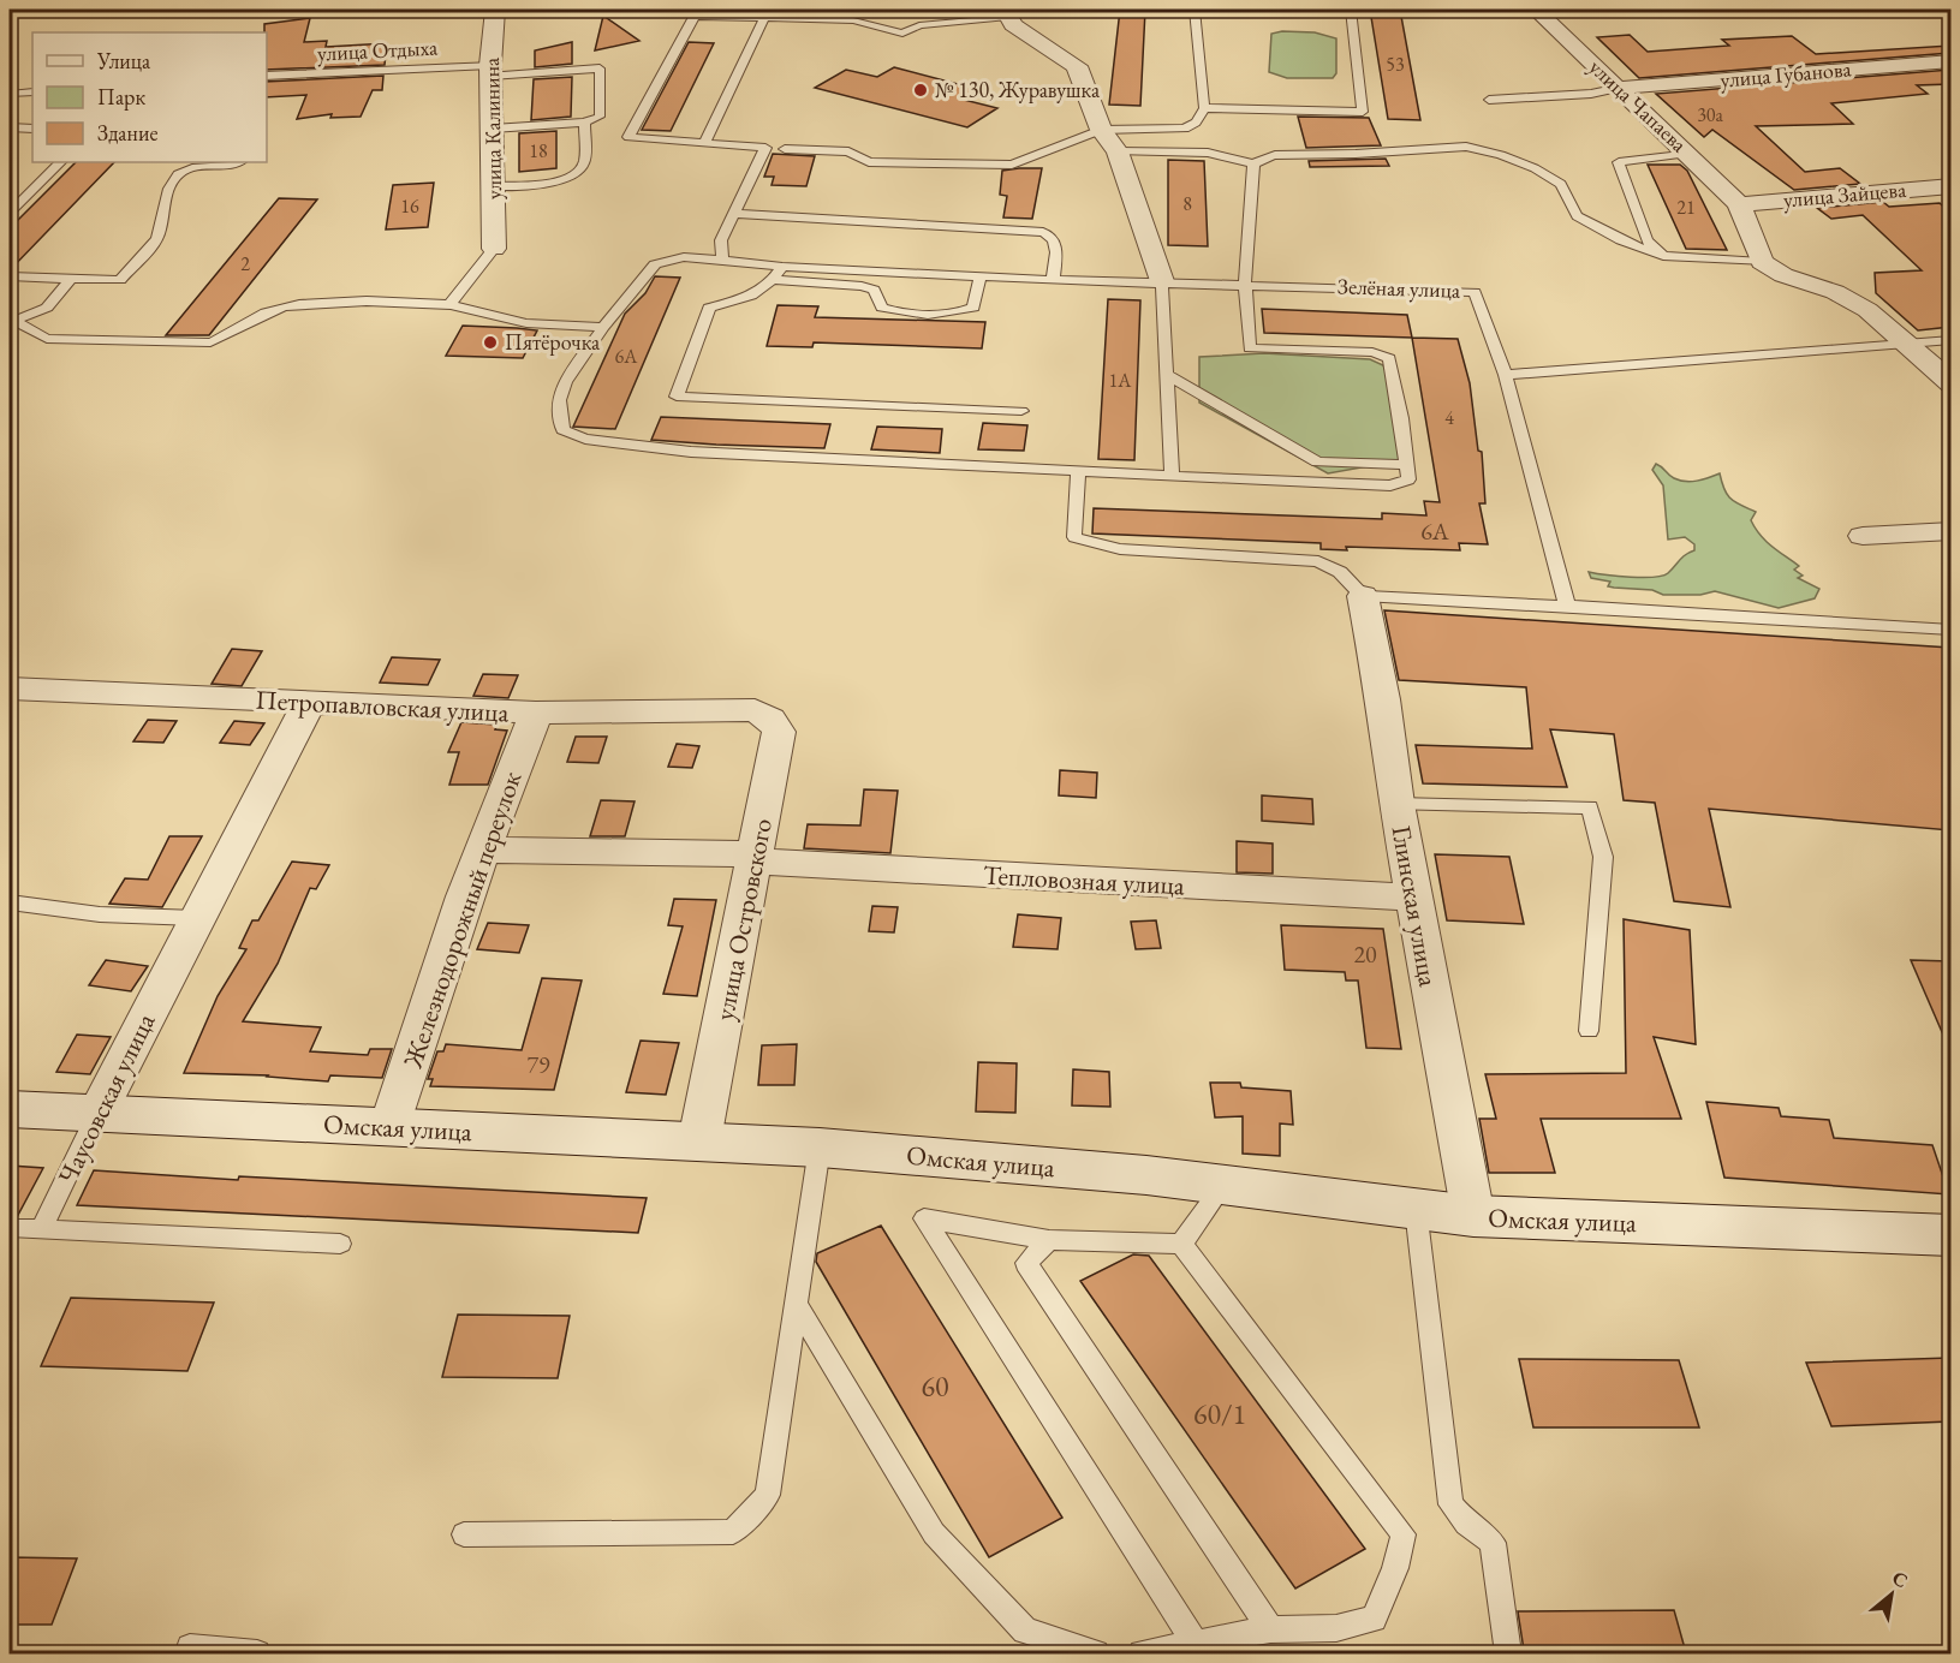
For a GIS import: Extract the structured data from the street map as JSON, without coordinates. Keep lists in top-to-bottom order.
{
  "streets": {
    "main road": ["Омская улица"],
    "street": [
      "улица Губанова",
      "улица Чапаева",
      "улица Калинина",
      "улица Зайцева",
      "Петропавловская улица",
      "Тепловозная улица",
      "Глинская улица",
      "Железнодорожный переулок",
      "улица Островского",
      "Чаусовская улица"
    ],
    "lane": ["улица Отдыха", "Зелёная улица"]
  },
  "crossings": [
    ["улица Отдыха", "улица Калинина"],
    ["улица Губанова", "улица Чапаева"],
    ["улица Чапаева", "улица Зайцева"],
    ["Петропавловская улица", "Железнодорожный переулок"],
    ["Петропавловская улица", "улица Островского"],
    ["Петропавловская улица", "Чаусовская улица"],
    ["Тепловозная улица", "Глинская улица"],
    ["Тепловозная улица", "Железнодорожный переулок"],
    ["Тепловозная улица", "улица Островского"],
    ["Глинская улица", "Омская улица"],
    ["Железнодорожный переулок", "Омская улица"],
    ["улица Островского", "Омская улица"],
    ["Чаусовская улица", "Омская улица"]
  ],
  "places": ["№ 130, Журавушка", "Пятёрочка"],
  "house_numbers": [
    "53",
    "30а",
    "18",
    "8",
    "16",
    "21",
    "2",
    "6А",
    "1А",
    "4",
    "6А",
    "20",
    "79",
    "60",
    "60/1"
  ],
  "legend": ["Улица", "Парк", "Здание"],
  "north": "top right"
}
